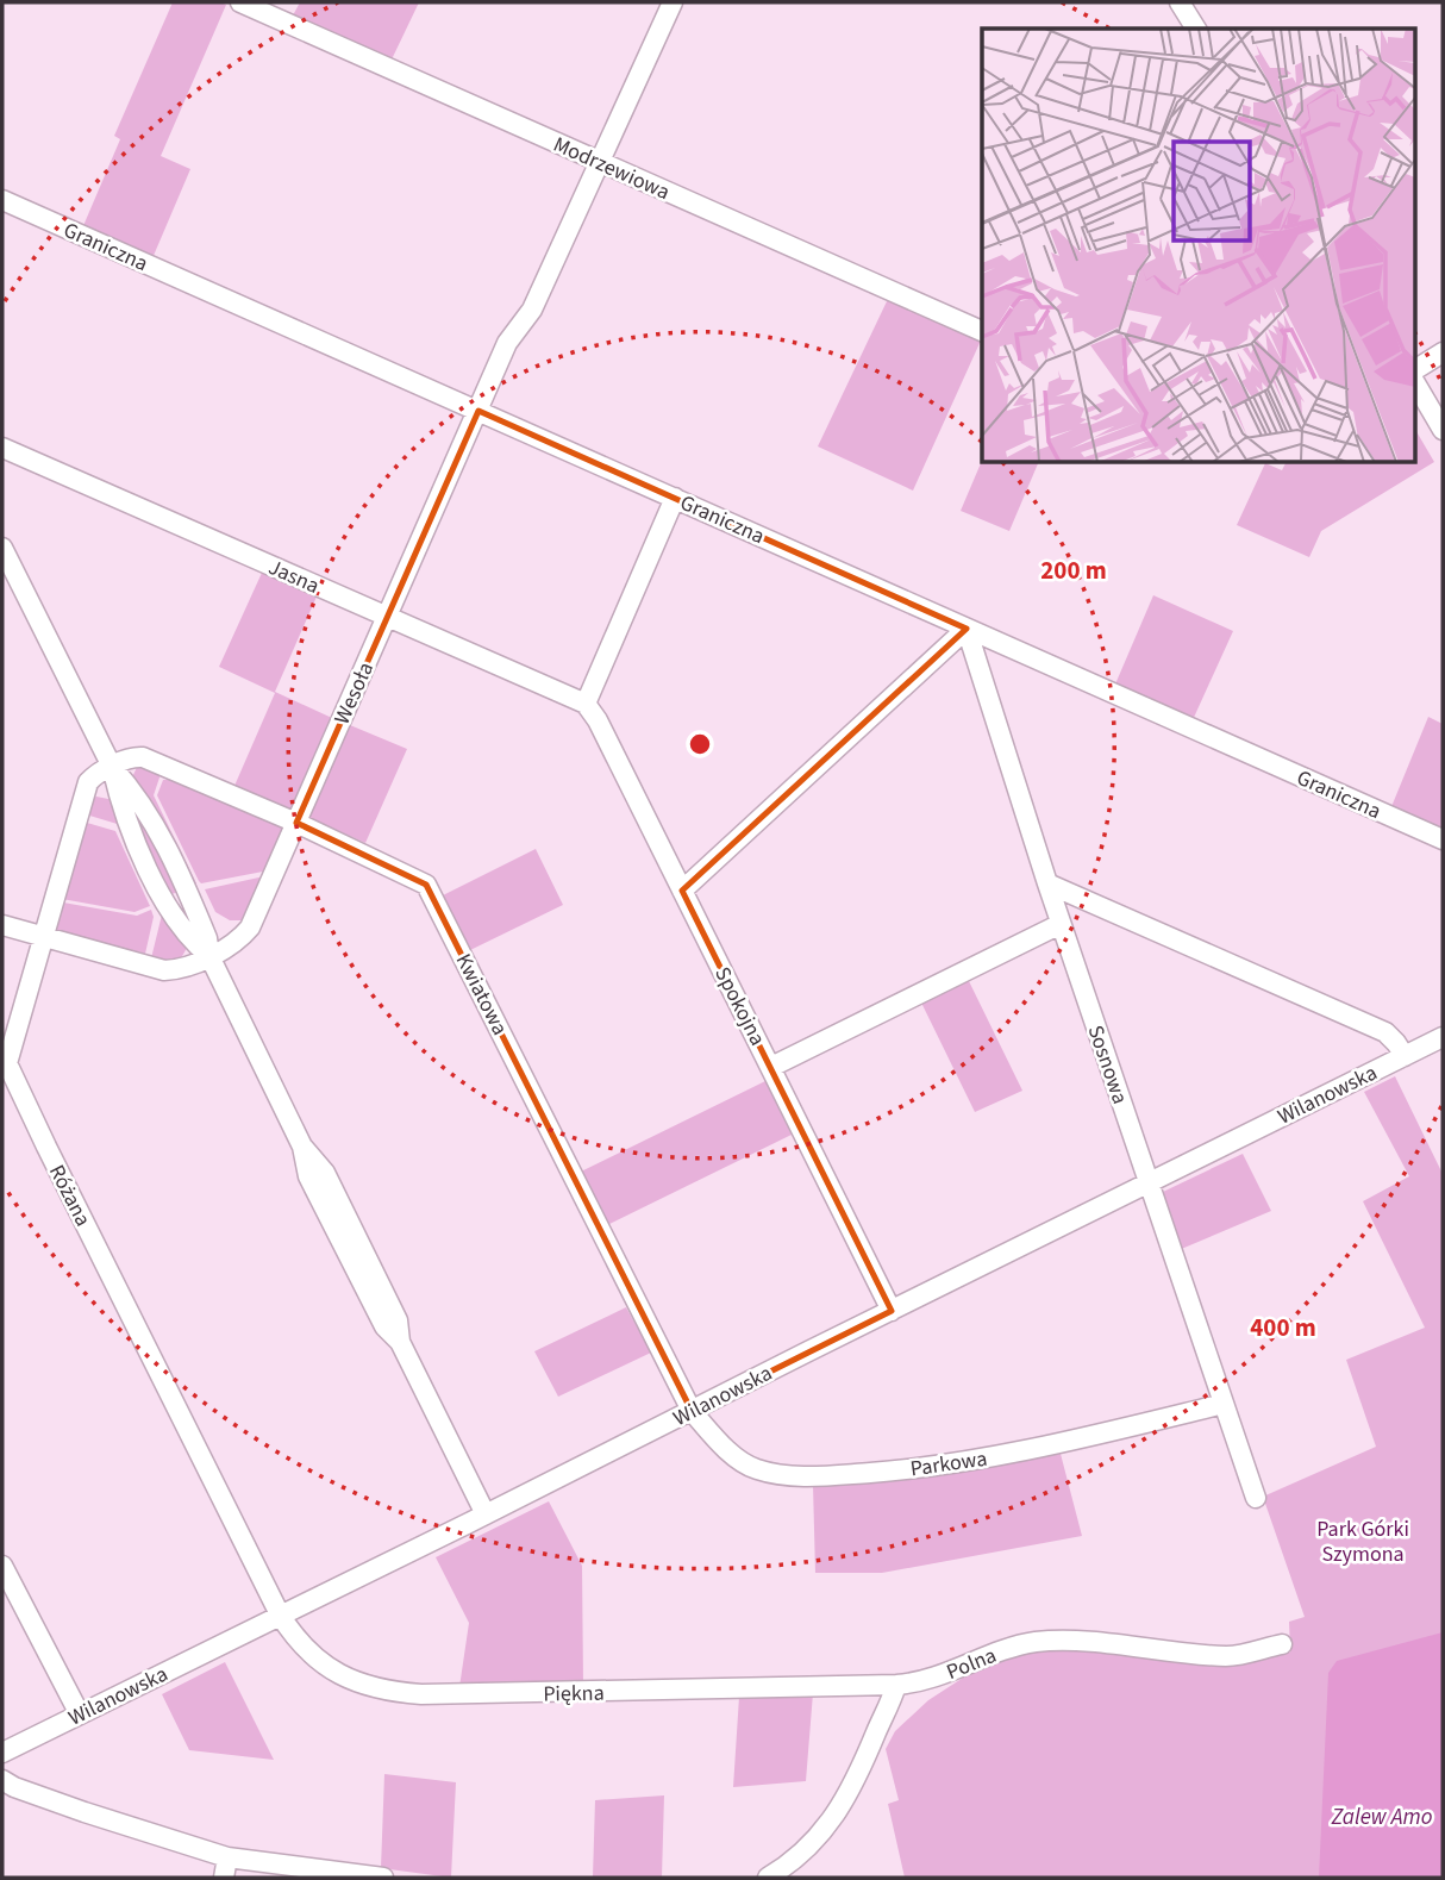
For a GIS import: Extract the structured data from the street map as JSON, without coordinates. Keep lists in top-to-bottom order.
{
  "streets": {
    "street": [
      "Modrzewiowa",
      "Graniczna",
      "Jasna",
      "Wesoła",
      "Kwiatowa",
      "Spokojna",
      "Sosnowa",
      "Wilanowska",
      "Różana",
      "Parkowa",
      "Polna",
      "Piękna"
    ]
  },
  "crossings": [
    ["Modrzewiowa", "Wesoła"],
    ["Graniczna", "Wesoła"],
    ["Graniczna", "Sosnowa"],
    ["Jasna", "Wesoła"],
    ["Jasna", "Spokojna"],
    ["Wesoła", "Kwiatowa"],
    ["Wesoła", "Różana"],
    ["Kwiatowa", "Wilanowska"],
    ["Kwiatowa", "Różana"],
    ["Kwiatowa", "Parkowa"],
    ["Spokojna", "Wilanowska"],
    ["Sosnowa", "Wilanowska"],
    ["Sosnowa", "Parkowa"],
    ["Wilanowska", "Różana"],
    ["Wilanowska", "Parkowa"],
    ["Wilanowska", "Piękna"],
    ["Różana", "Piękna"],
    ["Polna", "Piękna"]
  ],
  "water": ["Zalew Amo"],
  "parks": ["Park Górki Szymona"],
  "rings": ["200 m", "400 m"]
}
